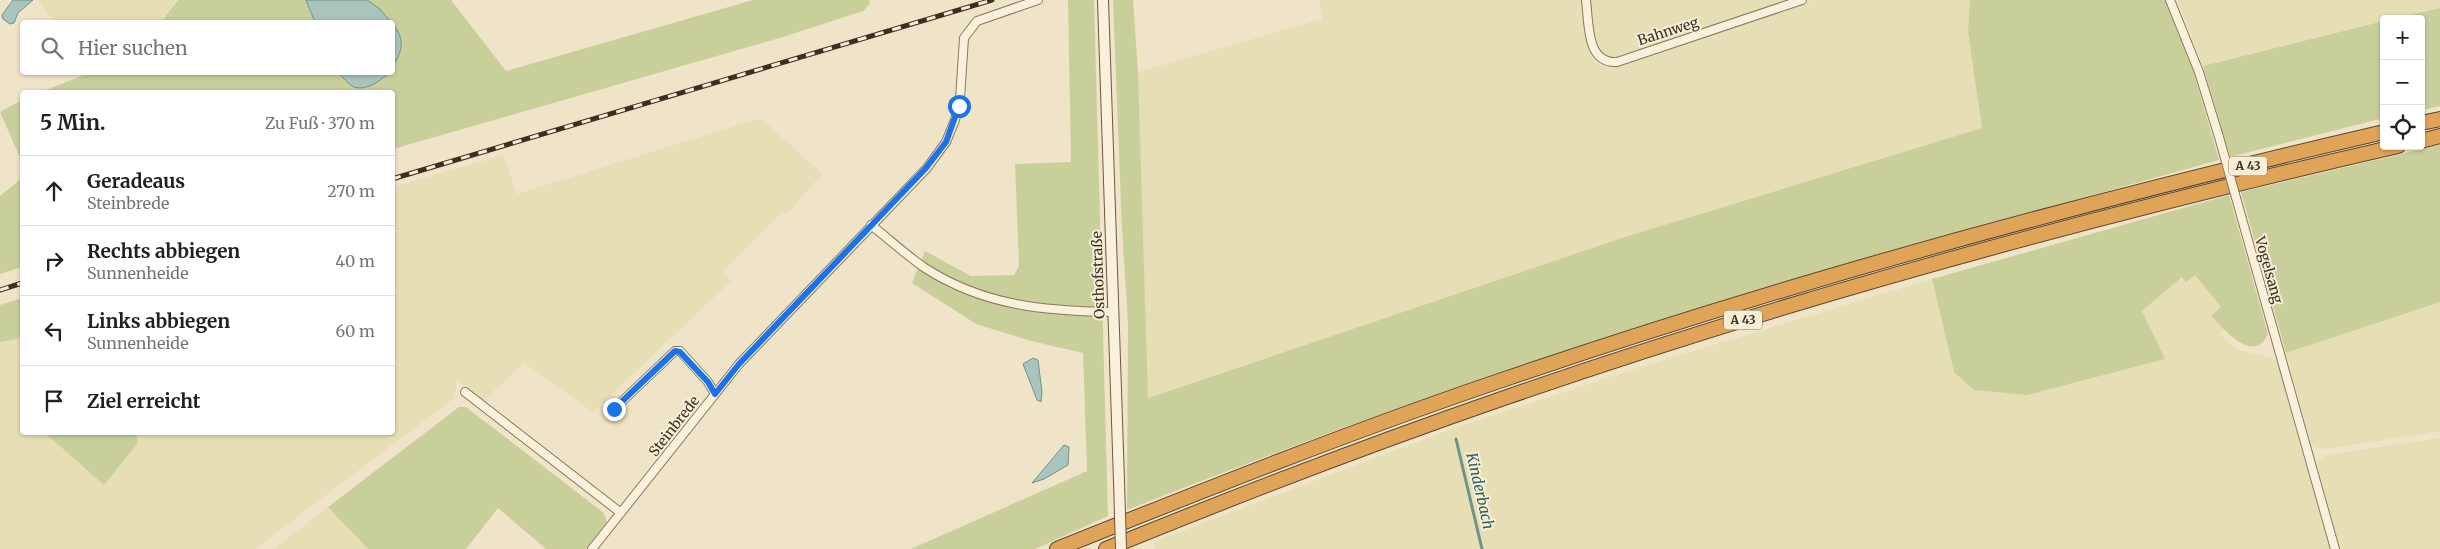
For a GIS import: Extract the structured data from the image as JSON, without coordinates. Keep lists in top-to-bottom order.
{
  "streets": {
    "highway": ["A 43"],
    "street": [
      "Bahnweg",
      "Vogelsang",
      "Osthofstraße",
      "Steinbrede"
    ]
  },
  "water": ["Kinderbach"],
  "page": {
    "map_buttons": ["+", "−"],
    "search": "Hier suchen",
    "heading": ["5 Min.", "Zu Fuß · 370 m"],
    "list": [
      ["Geradeaus", "Steinbrede", "270 m"],
      ["Rechts abbiegen", "Sunnenheide", "40 m"],
      ["Links abbiegen", "Sunnenheide", "60 m"],
      "Ziel erreicht"
    ]
  }
}
